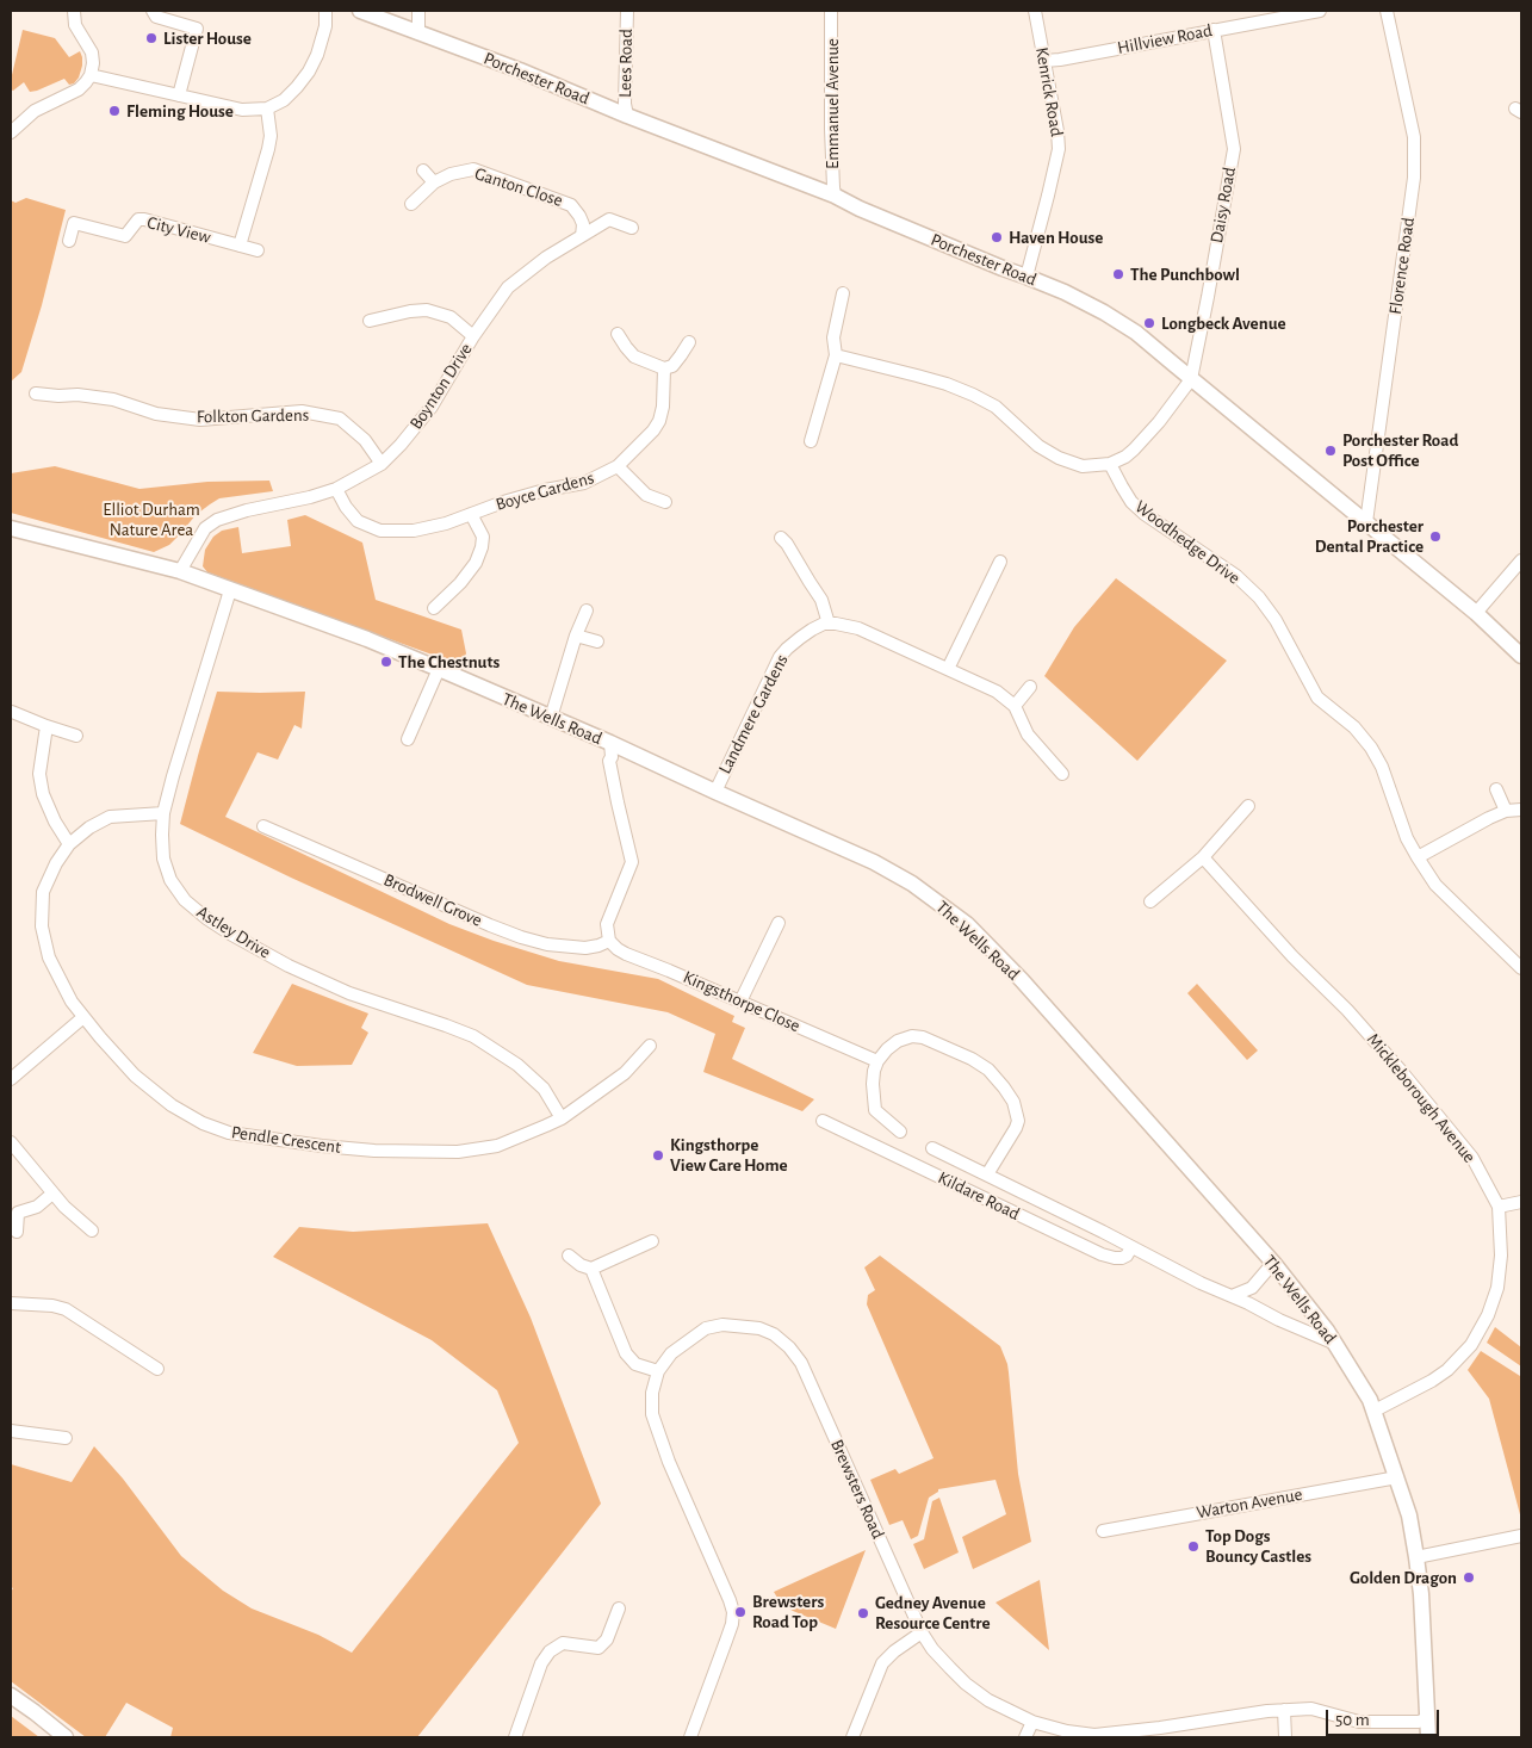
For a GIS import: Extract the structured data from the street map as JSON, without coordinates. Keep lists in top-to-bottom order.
{
  "streets": {
    "street": [
      "Hillview Road",
      "Lees Road",
      "Porchester Road",
      "Kenrick Road",
      "Emmanuel Avenue",
      "Ganton Close",
      "Daisy Road",
      "City View",
      "Florence Road",
      "Boynton Drive",
      "Folkton Gardens",
      "Boyce Gardens",
      "Woodhedge Drive",
      "Landmere Gardens",
      "The Wells Road",
      "Brodwell Grove",
      "Astley Drive",
      "Kingsthorpe Close",
      "Mickleborough Avenue",
      "Pendle Crescent",
      "Kildare Road",
      "Brewsters Road",
      "Warton Avenue"
    ]
  },
  "crossings": [
    ["Hillview Road", "Kenrick Road"],
    ["Hillview Road", "Daisy Road"],
    ["Lees Road", "Porchester Road"],
    ["Porchester Road", "Kenrick Road"],
    ["Porchester Road", "Emmanuel Avenue"],
    ["Porchester Road", "Daisy Road"],
    ["Porchester Road", "Florence Road"],
    ["Ganton Close", "Boynton Drive"],
    ["Boynton Drive", "Folkton Gardens"],
    ["Boynton Drive", "Boyce Gardens"],
    ["Boynton Drive", "The Wells Road"],
    ["Landmere Gardens", "The Wells Road"],
    ["The Wells Road", "Astley Drive"],
    ["The Wells Road", "Mickleborough Avenue"],
    ["The Wells Road", "Kildare Road"],
    ["The Wells Road", "Brewsters Road"],
    ["The Wells Road", "Warton Avenue"],
    ["Brodwell Grove", "Kingsthorpe Close"],
    ["Astley Drive", "Pendle Crescent"],
    ["Kingsthorpe Close", "Kildare Road"]
  ],
  "parks": ["Elliot Durham Nature Area"],
  "places": [
    "Lister House",
    "Fleming House",
    "Haven House",
    "The Punchbowl",
    "Longbeck Avenue",
    "Porchester Road Post Office",
    "Porchester Dental Practice",
    "The Chestnuts",
    "Kingsthorpe View Care Home",
    "Top Dogs Bouncy Castles",
    "Golden Dragon",
    "Brewsters Road Top",
    "Gedney Avenue Resource Centre"
  ],
  "scale_bar": "50 m"
}
